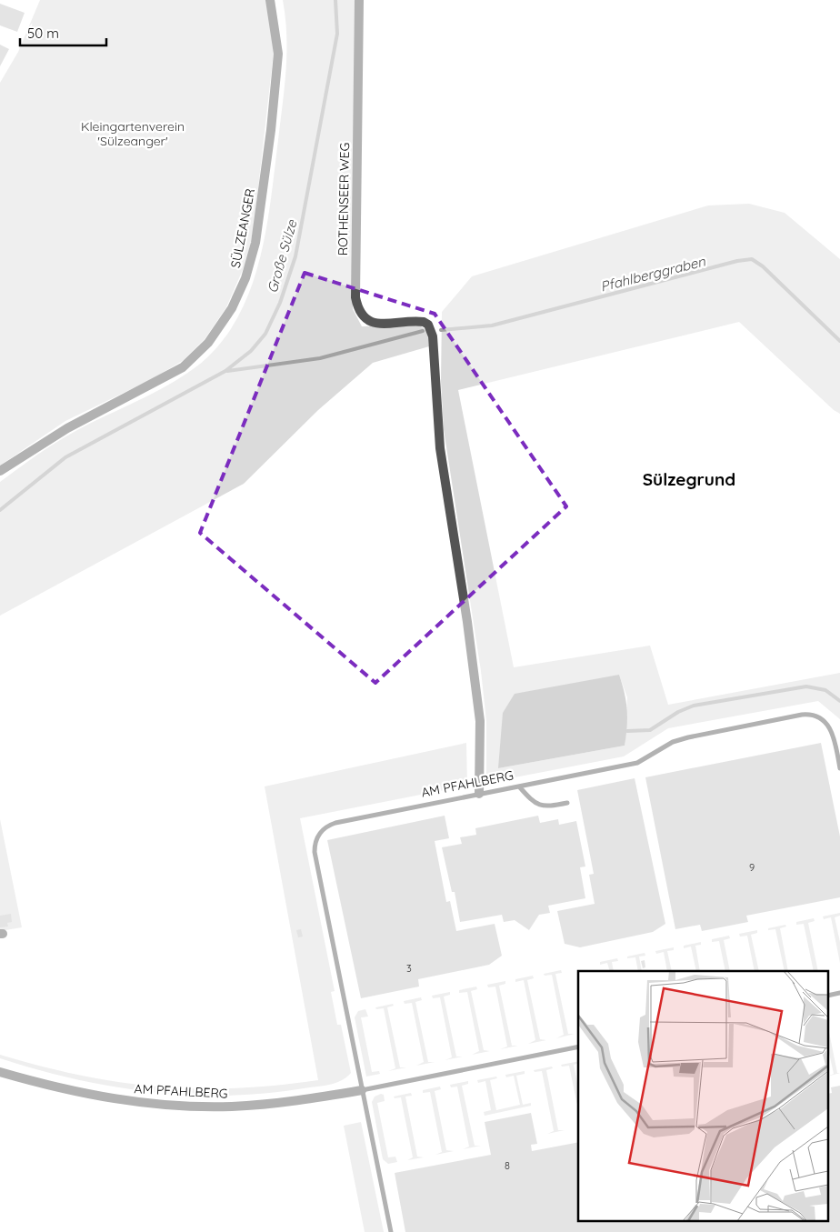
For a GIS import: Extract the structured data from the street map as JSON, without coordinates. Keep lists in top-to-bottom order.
{
  "streets": {
    "street": ["ROTHENSEER WEG", "SÜLZEANGER", "AM PFAHLBERG"]
  },
  "crossings": [
    ["ROTHENSEER WEG", "AM PFAHLBERG"]
  ],
  "districts": ["Sülzegrund"],
  "water": ["Große Sülze", "Pfahlberggraben"],
  "parks": ["Kleingartenverein 'Sülzeanger'"],
  "house_numbers": ["9", "3", "8"],
  "scale_bar": "50 m"
}
